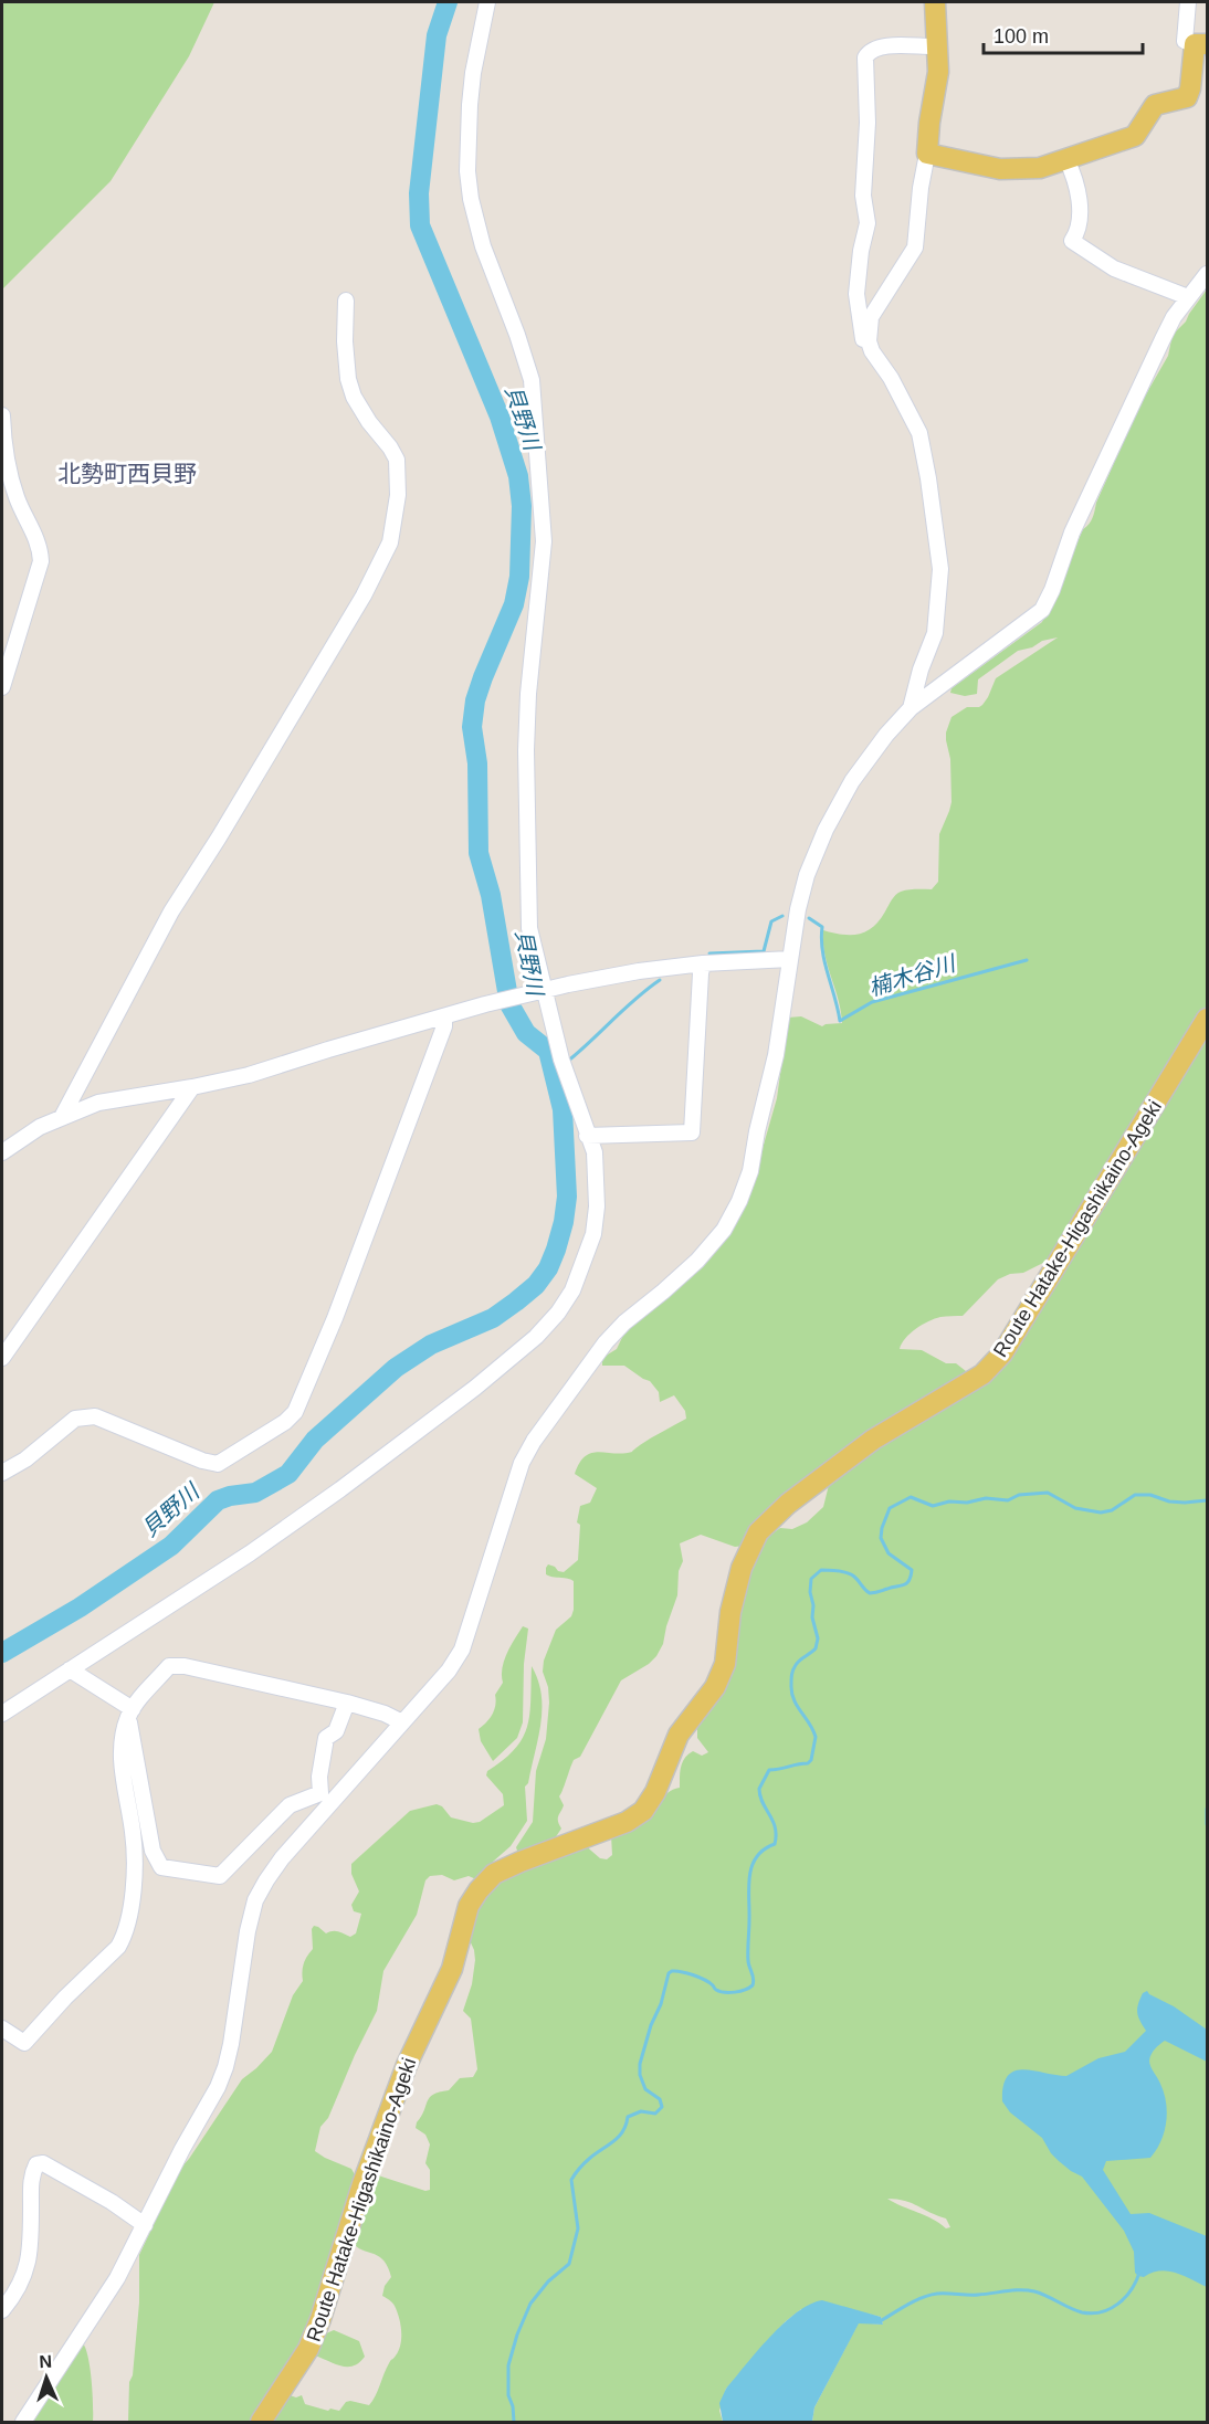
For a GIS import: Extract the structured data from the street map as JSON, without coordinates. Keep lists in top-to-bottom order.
{
  "streets": {
    "main road": ["Route Hatake-Higashikaino-Ageki"]
  },
  "districts": ["北勢町西貝野"],
  "water": ["貝野川", "楠木谷川"],
  "scale_bar": "100 m",
  "north": "top"
}
